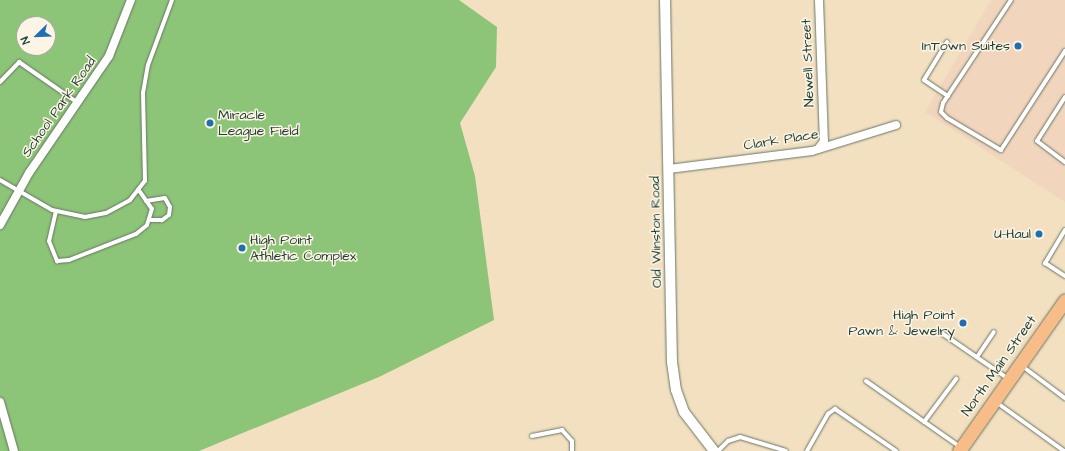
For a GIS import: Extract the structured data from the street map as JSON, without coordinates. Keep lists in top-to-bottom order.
{
  "streets": {
    "main road": ["North Main Street"],
    "street": [
      "Newell Street",
      "School Park Road",
      "Clark Place",
      "Old Winston Road"
    ]
  },
  "crossings": [
    ["Newell Street", "Clark Place"],
    ["Clark Place", "Old Winston Road"]
  ],
  "places": [
    "InTown Suites",
    "Miracle League Field",
    "U-Haul",
    "High Point Athletic Complex",
    "High Point Pawn & Jewelry"
  ],
  "north": "bottom left"
}
